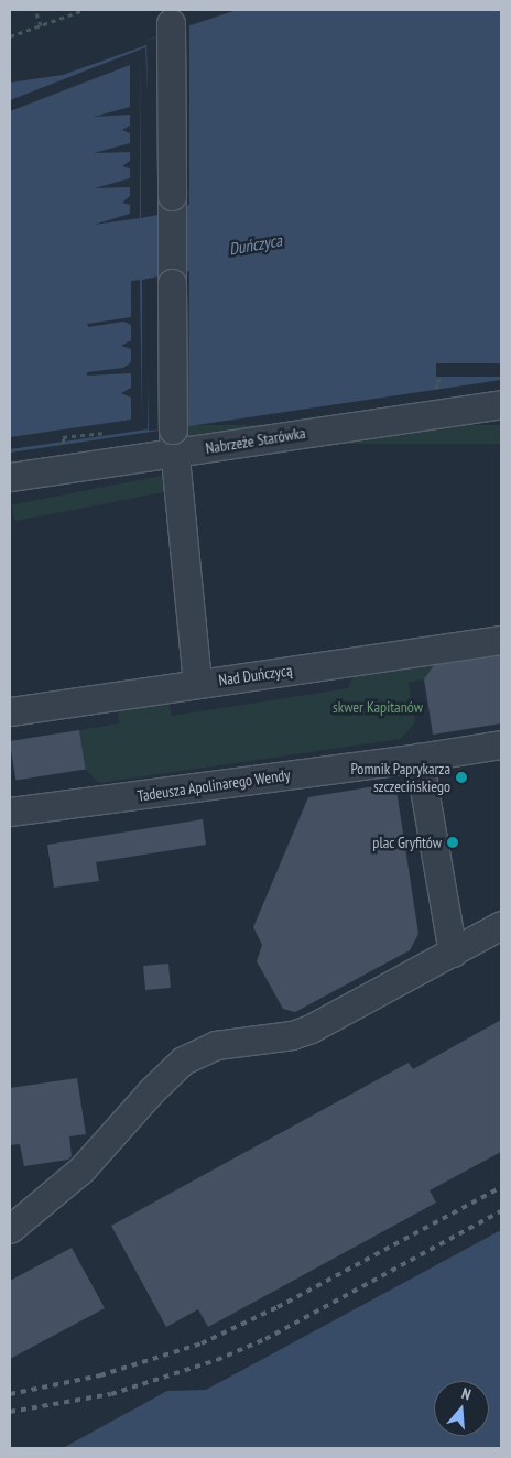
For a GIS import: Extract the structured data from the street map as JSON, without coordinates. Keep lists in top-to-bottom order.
{
  "streets": {
    "street": ["Nabrzeże Starówka", "Nad Duńczycą", "Tadeusza Apolinarego Wendy"]
  },
  "water": ["Duńczyca"],
  "parks": ["skwer Kapitanów"],
  "places": ["Pomnik Paprykarza szczecińskiego", "plac Gryfitów"],
  "north": "top"
}
